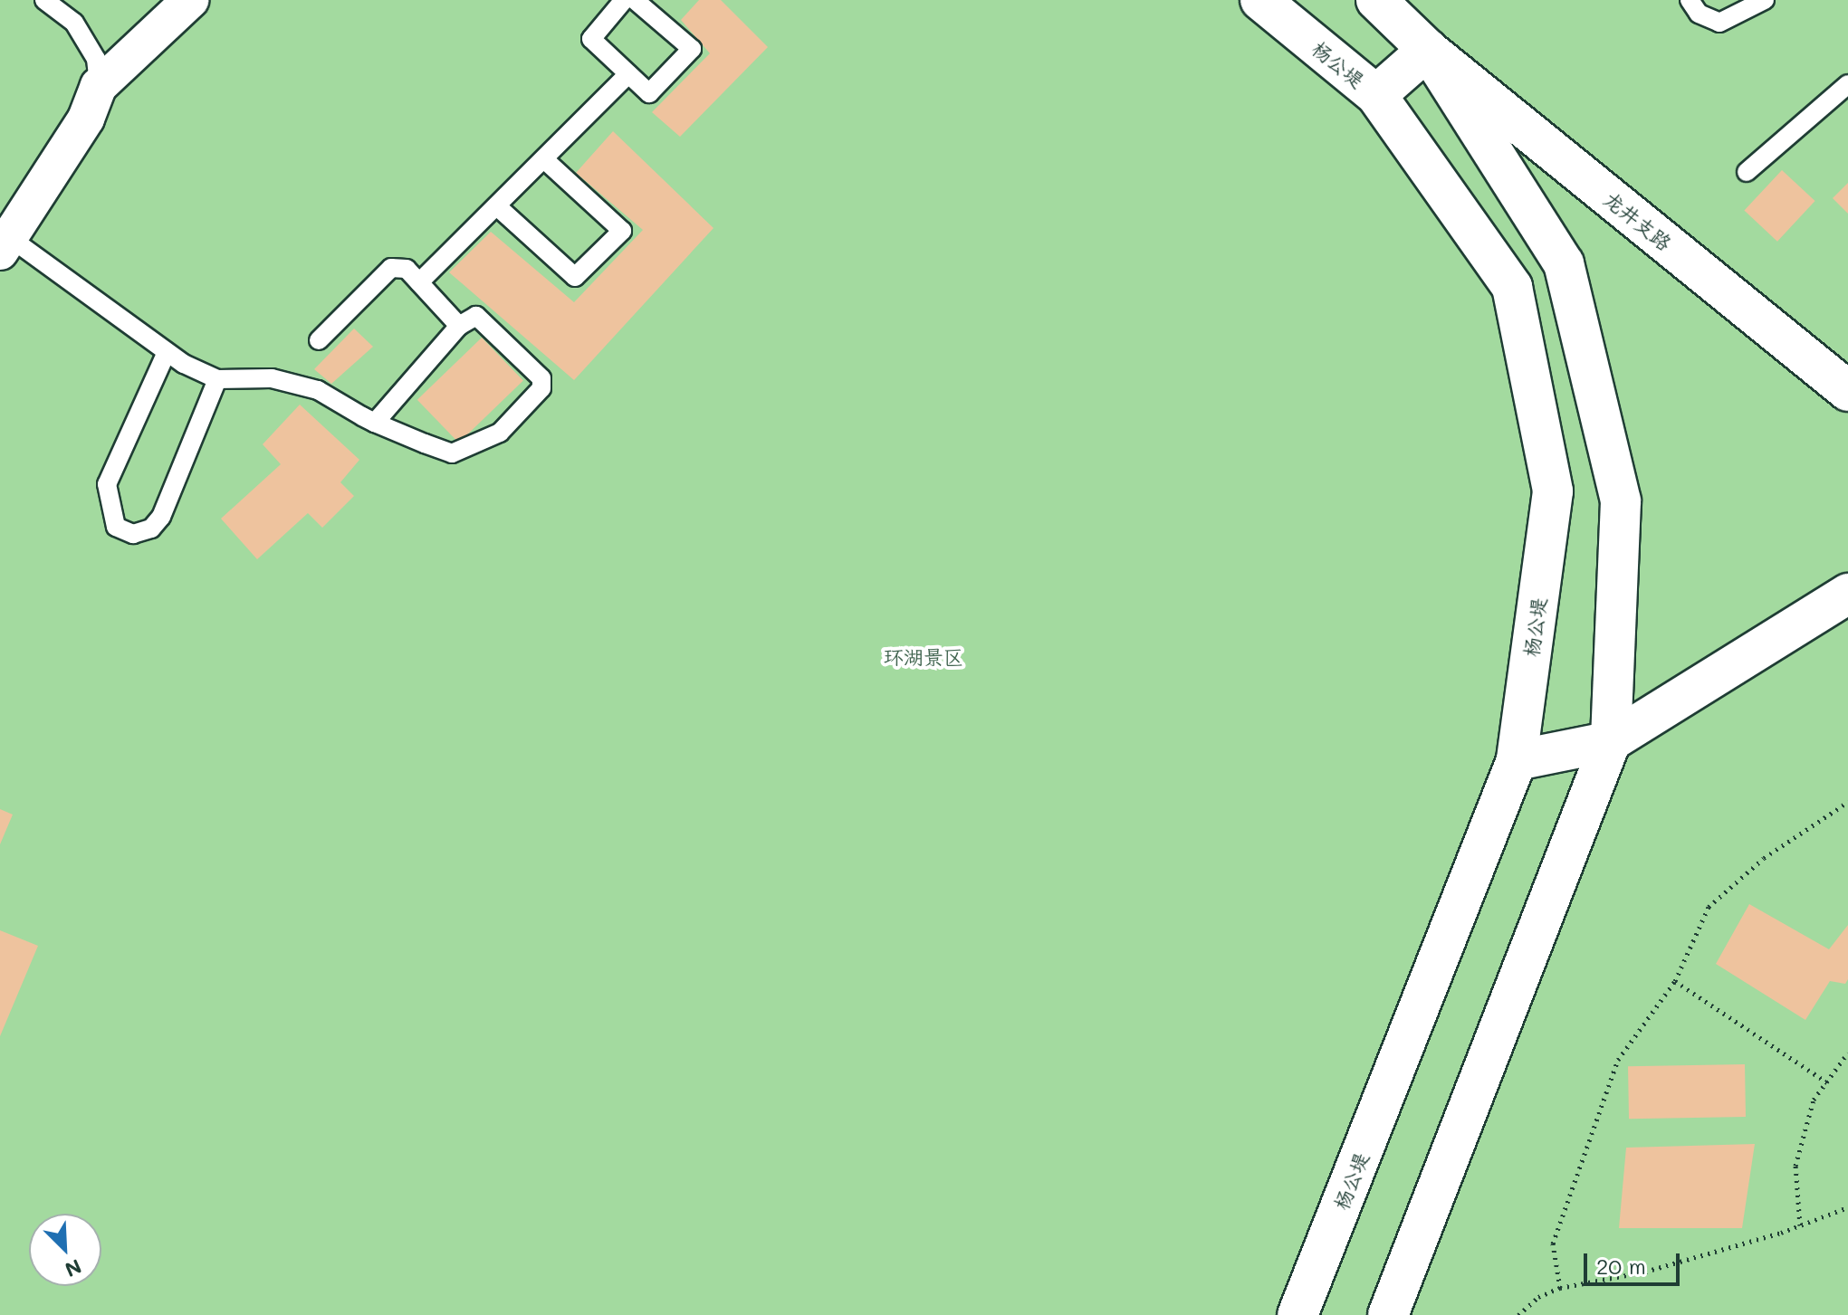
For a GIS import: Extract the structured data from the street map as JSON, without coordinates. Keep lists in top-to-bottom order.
{
  "streets": {
    "main road": ["杨公堤", "龙井支路"]
  },
  "parks": ["环湖景区"],
  "scale_bar": "20 m",
  "north": "bottom right"
}
